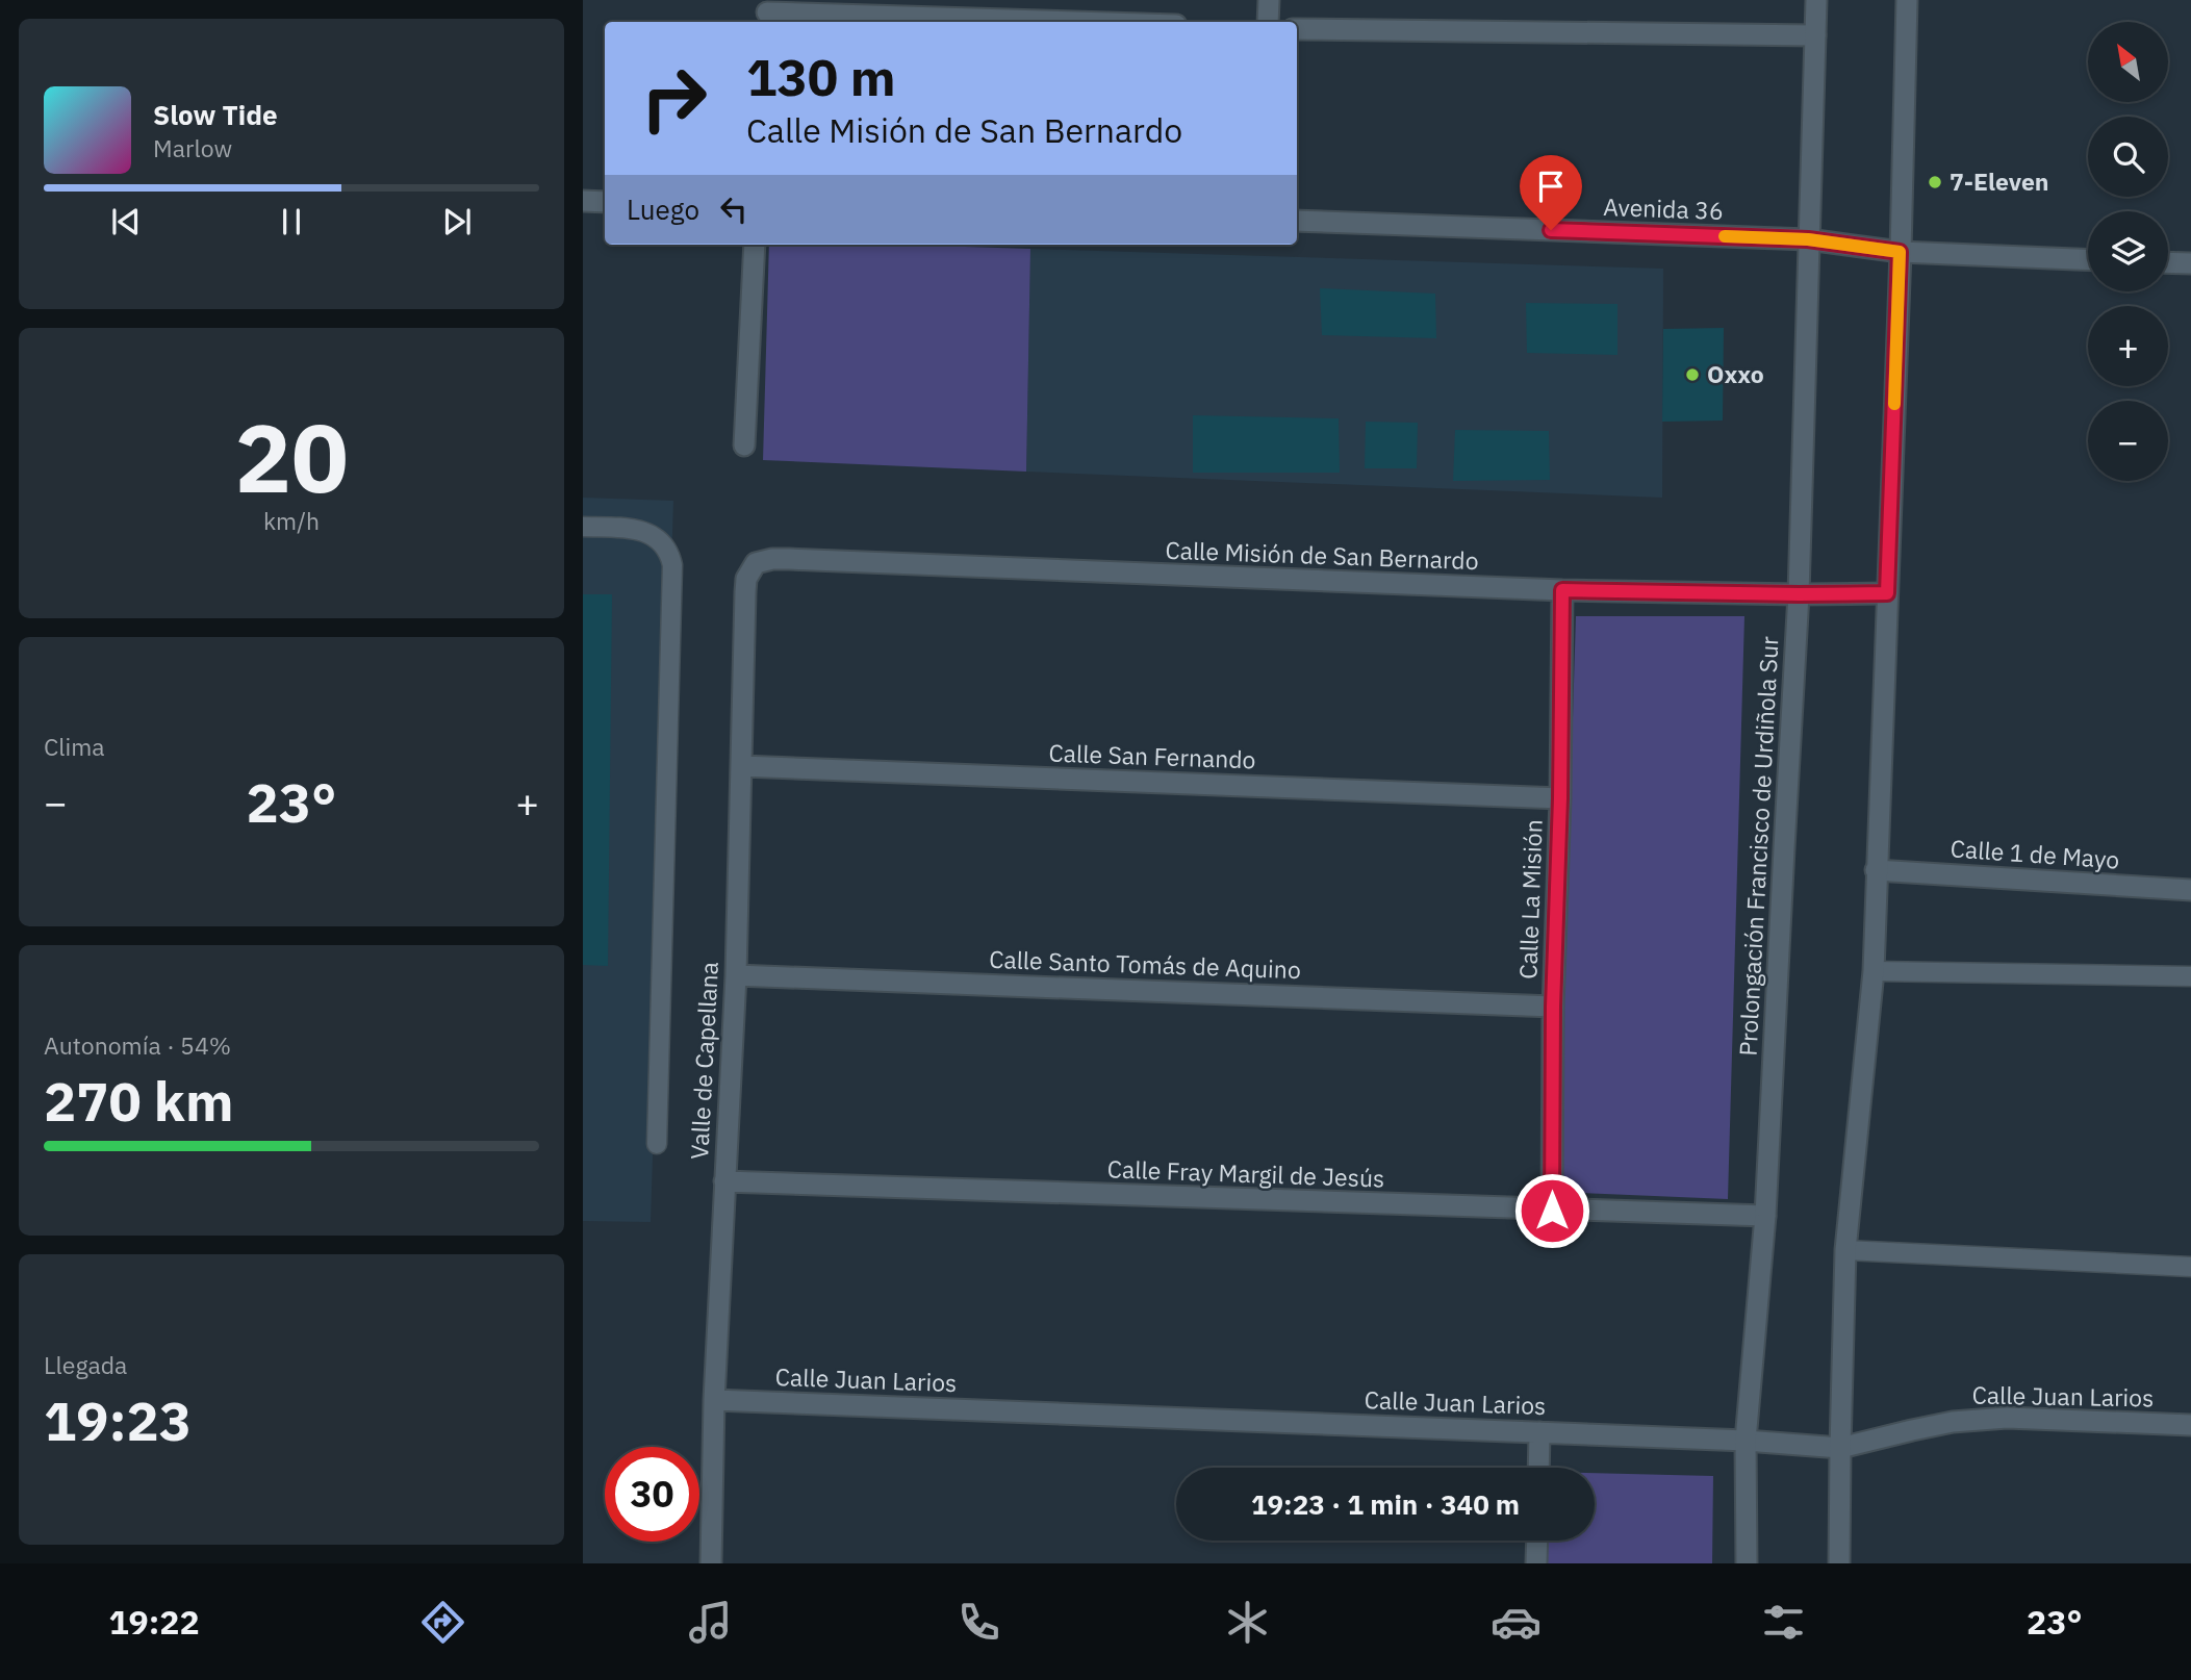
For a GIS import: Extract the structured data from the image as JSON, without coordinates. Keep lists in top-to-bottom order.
{
  "streets": {
    "street": [
      "Avenida 36",
      "Calle Misión de San Bernardo",
      "Calle San Fernando",
      "Prolongación Francisco de Urdiñola Sur",
      "Calle 1 de Mayo",
      "Calle La Misión",
      "Calle Santo Tomás de Aquino",
      "Valle de Capellana",
      "Calle Fray Margil de Jesús",
      "Calle Juan Larios"
    ]
  },
  "crossings": [
    ["Avenida 36", "Prolongación Francisco de Urdiñola Sur"],
    ["Calle Misión de San Bernardo", "Prolongación Francisco de Urdiñola Sur"],
    ["Calle Misión de San Bernardo", "Calle La Misión"],
    ["Calle Misión de San Bernardo", "Valle de Capellana"],
    ["Calle San Fernando", "Calle La Misión"],
    ["Calle San Fernando", "Valle de Capellana"],
    ["Prolongación Francisco de Urdiñola Sur", "Calle Fray Margil de Jesús"],
    ["Prolongación Francisco de Urdiñola Sur", "Calle Juan Larios"],
    ["Calle La Misión", "Calle Santo Tomás de Aquino"],
    ["Calle La Misión", "Calle Fray Margil de Jesús"],
    ["Calle Santo Tomás de Aquino", "Valle de Capellana"],
    ["Valle de Capellana", "Calle Fray Margil de Jesús"],
    ["Valle de Capellana", "Calle Juan Larios"]
  ],
  "places": ["7-Eleven", "Oxxo"],
  "north": "top left",
  "page": {
    "map_buttons": ["+", "−"],
    "turn": ["130 m", "Calle Misión de San Bernardo"],
    "song": ["Slow Tide", "Marlow"],
    "then": "Luego",
    "tile": [
      ["20", "km/h"],
      "Clima",
      ["Autonomía · 54%", "270 km"],
      ["Llegada", "19:23"]
    ],
    "heat": ["−", "23°", "+"],
    "limit": "30",
    "trip": "19:23 · 1 min · 340 m",
    "tabs": ["19:22", "23°"]
  }
}
